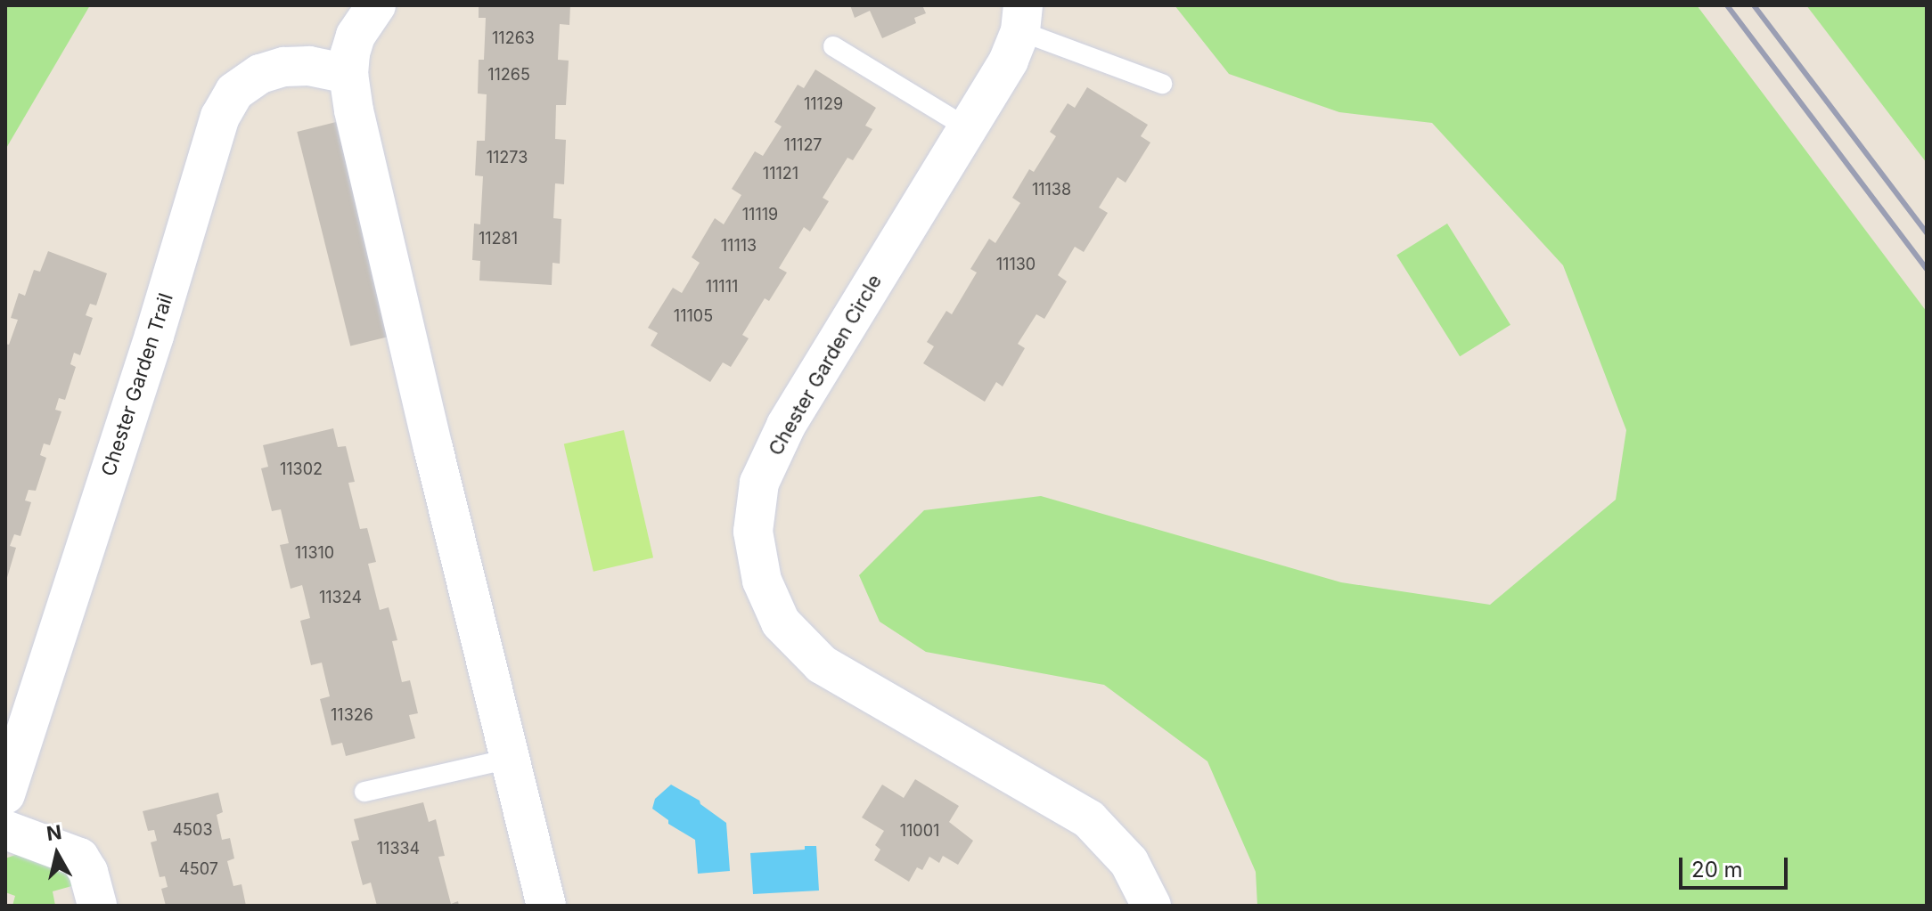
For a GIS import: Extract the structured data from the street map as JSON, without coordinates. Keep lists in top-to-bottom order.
{
  "streets": {
    "street": ["Chester Garden Circle", "Chester Garden Trail"]
  },
  "house_numbers": [
    "11263",
    "11265",
    "11129",
    "11127",
    "11273",
    "11121",
    "11138",
    "11119",
    "11281",
    "11113",
    "11130",
    "11111",
    "11105",
    "11302",
    "11310",
    "11324",
    "11326",
    "4503",
    "11001",
    "11334",
    "4507"
  ],
  "scale_bar": "20 m",
  "north": "top"
}
